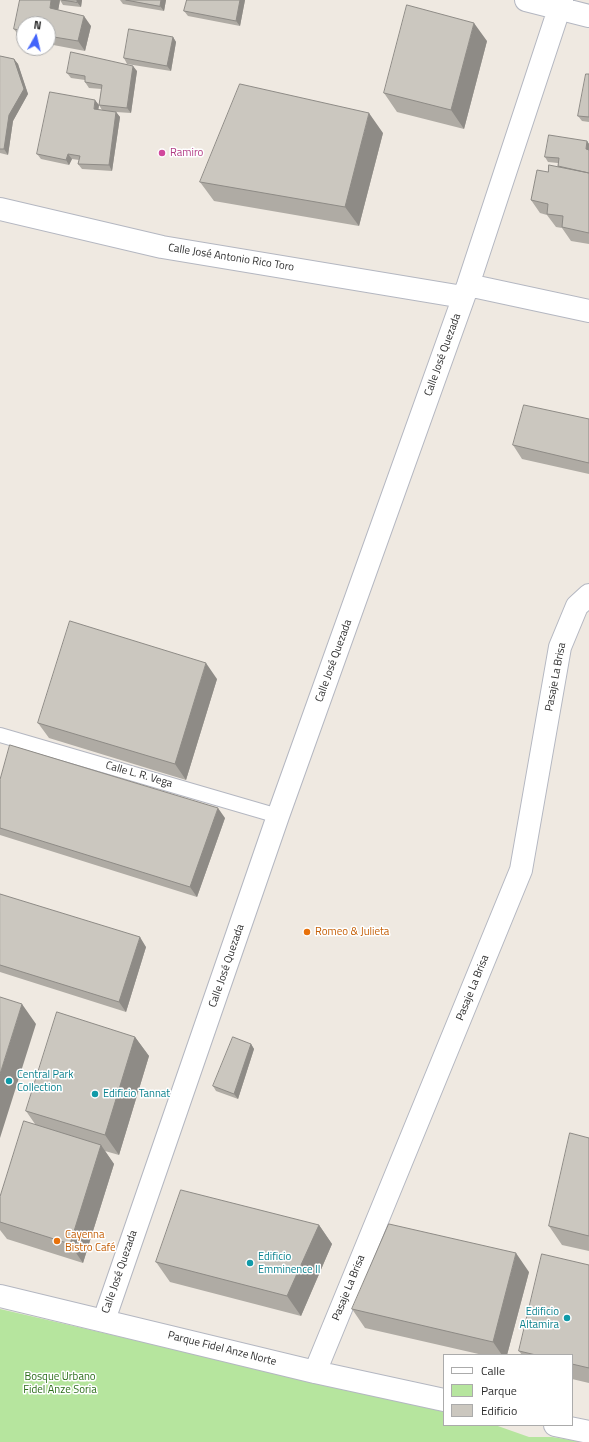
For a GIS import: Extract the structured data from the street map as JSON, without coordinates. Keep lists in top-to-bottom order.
{
  "streets": {
    "street": [
      "Calle José Antonio Rico Toro",
      "Calle José Quezada",
      "Pasaje La Brisa",
      "Parque Fidel Anze Norte"
    ],
    "lane": ["Calle L. R. Vega"]
  },
  "crossings": [
    ["Calle José Antonio Rico Toro", "Calle José Quezada"],
    ["Calle José Quezada", "Calle L. R. Vega"],
    ["Calle José Quezada", "Parque Fidel Anze Norte"],
    ["Pasaje La Brisa", "Parque Fidel Anze Norte"]
  ],
  "parks": ["Bosque Urbano Fidel Anze Soria"],
  "places": [
    "Ramiro",
    "Romeo & Julieta",
    "Central Park Collection",
    "Edificio Tannat",
    "Cayenna Bistro Café",
    "Edificio Emminence II",
    "Edificio Altamira"
  ],
  "legend": ["Calle", "Parque", "Edificio"],
  "north": "top"
}
